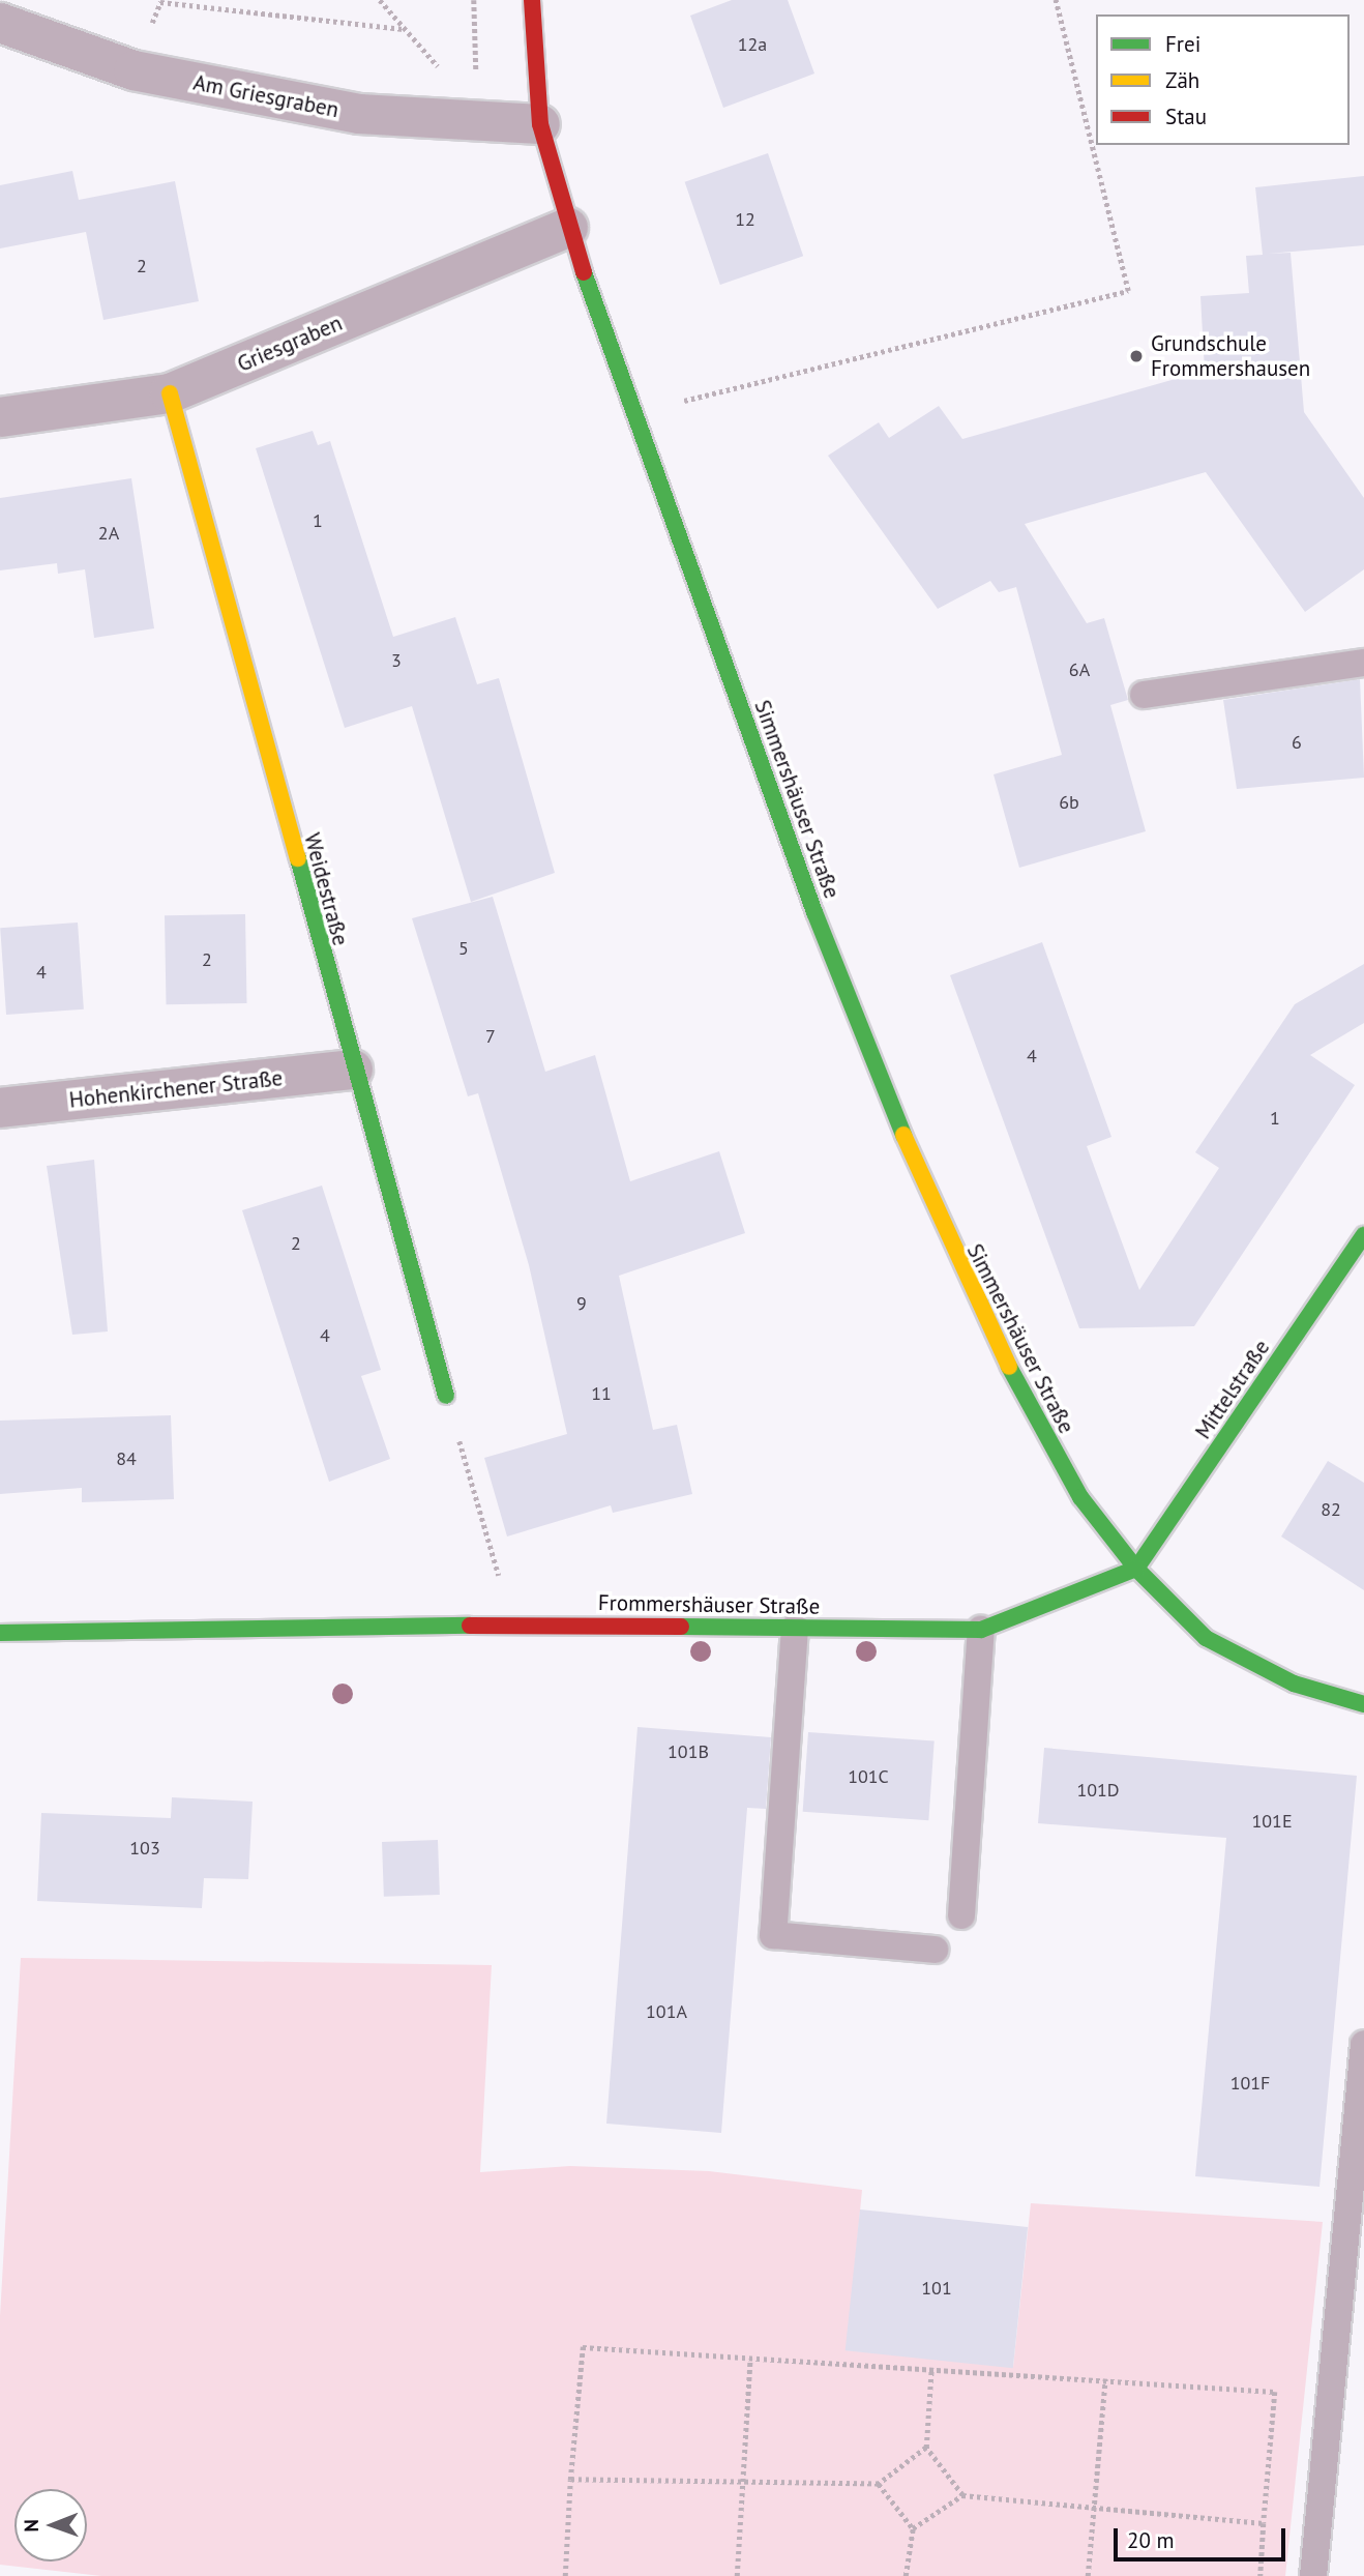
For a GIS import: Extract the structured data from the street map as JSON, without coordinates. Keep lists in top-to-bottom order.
{
  "streets": {
    "street": [
      "Am Griesgraben",
      "Griesgraben",
      "Simmershäuser Straße",
      "Weidestraße",
      "Hohenkirchener Straße",
      "Mittelstraße",
      "Frommershäuser Straße"
    ]
  },
  "crossings": [
    ["Am Griesgraben", "Simmershäuser Straße"],
    ["Griesgraben", "Simmershäuser Straße"],
    ["Griesgraben", "Weidestraße"],
    ["Simmershäuser Straße", "Mittelstraße"],
    ["Simmershäuser Straße", "Frommershäuser Straße"],
    ["Weidestraße", "Hohenkirchener Straße"],
    ["Mittelstraße", "Frommershäuser Straße"]
  ],
  "places": ["Grundschule Frommershausen"],
  "house_numbers": [
    "12a",
    "12",
    "2",
    "1",
    "2A",
    "3",
    "6A",
    "6",
    "6b",
    "5",
    "2",
    "4",
    "7",
    "4",
    "1",
    "2",
    "9",
    "4",
    "11",
    "84",
    "82",
    "101B",
    "101C",
    "101D",
    "101E",
    "103",
    "101A",
    "101F",
    "101"
  ],
  "legend": ["Frei", "Zäh", "Stau"],
  "scale_bar": "20 m",
  "north": "left"
}
